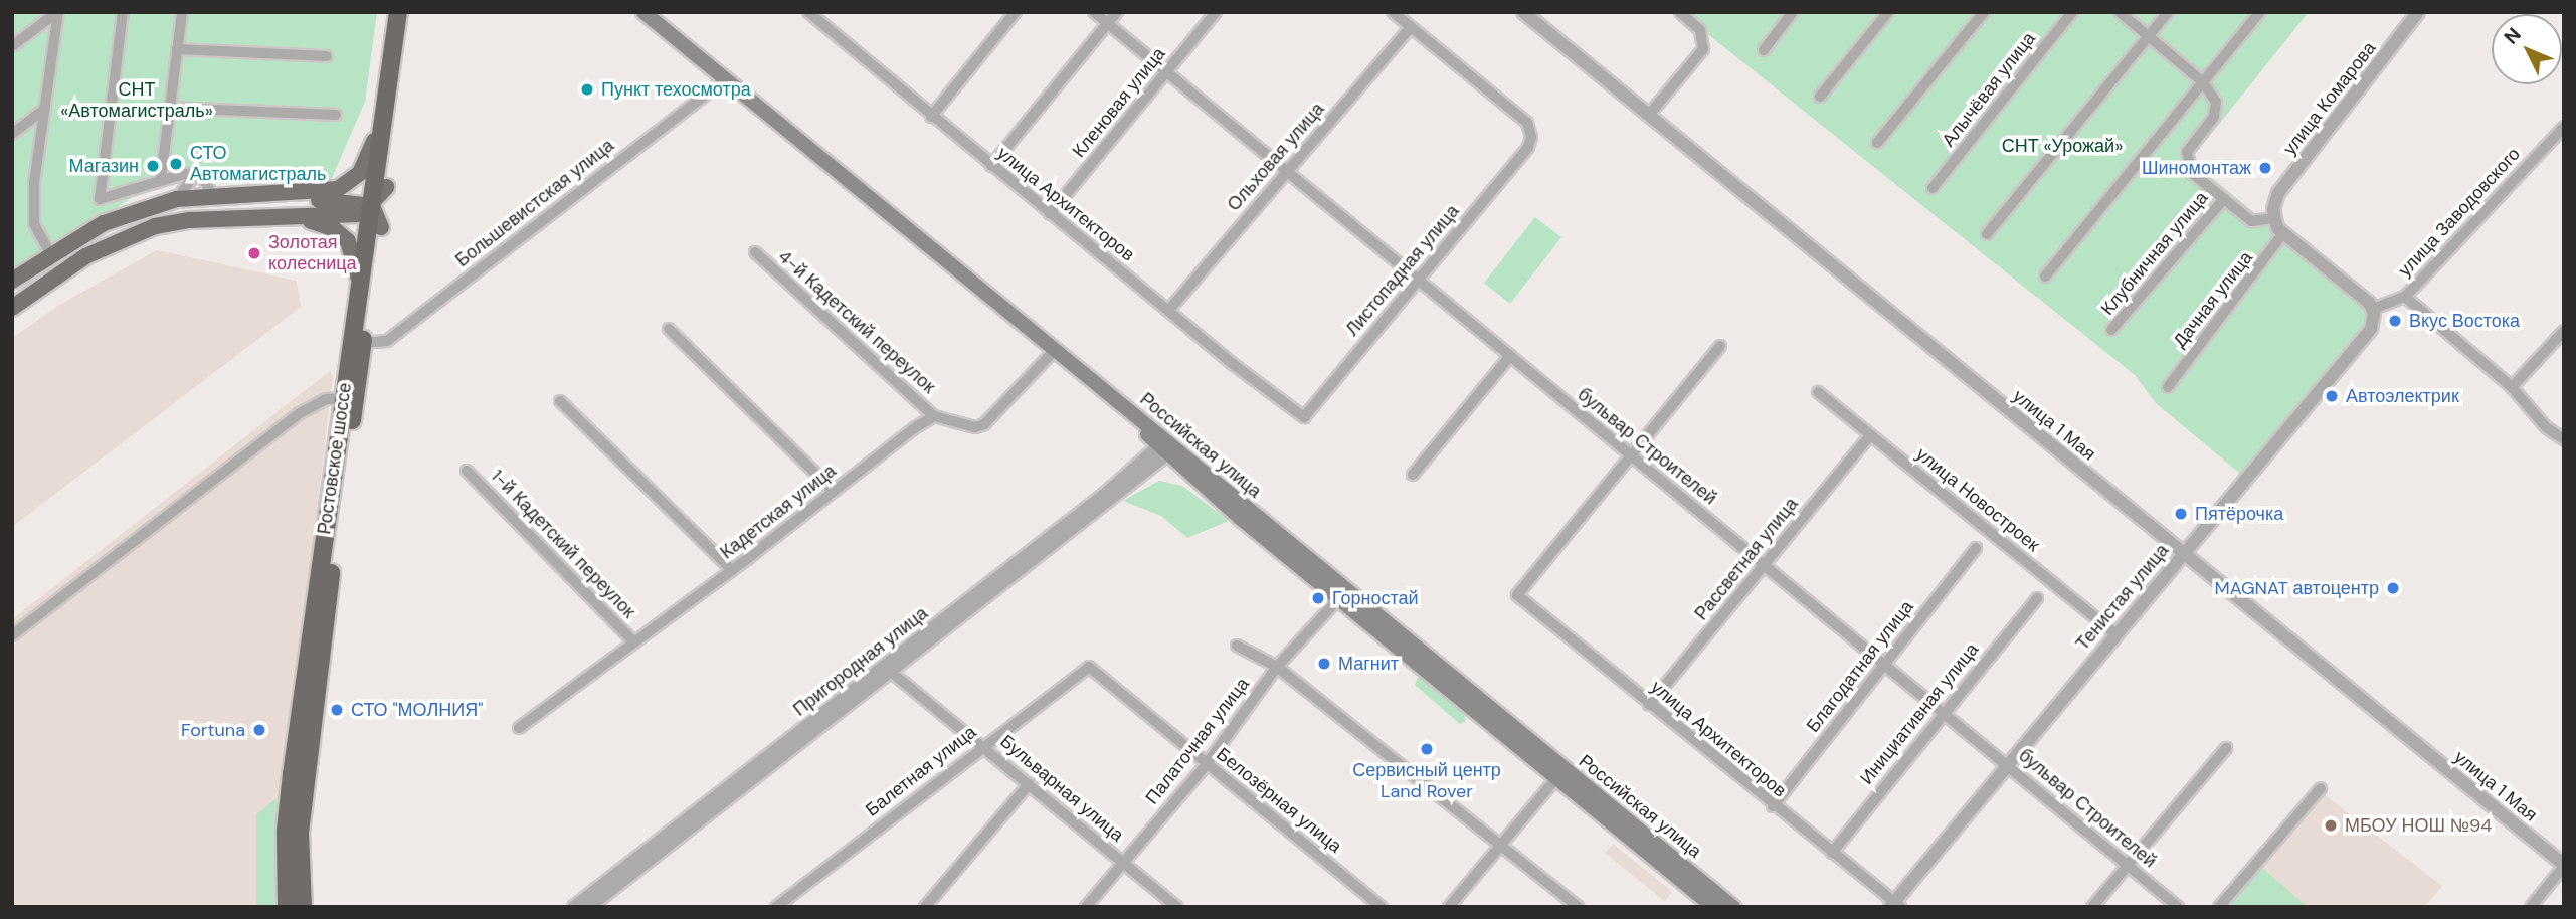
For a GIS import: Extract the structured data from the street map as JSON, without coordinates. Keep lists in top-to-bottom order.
{
  "streets": {
    "highway": ["Ростовское шоссе"],
    "main road": ["Российская улица"],
    "street": [
      "Алычёвая улица",
      "улица Комарова",
      "Кленовая улица",
      "Ольховая улица",
      "Большевистская улица",
      "улица Архитекторов",
      "улица Заводовского",
      "Клубничная улица",
      "Листопадная улица",
      "Дачная улица",
      "4-й Кадетский переулок",
      "улица 1 Мая",
      "бульвар Строителей",
      "улица Новостроек",
      "Кадетская улица",
      "1-й Кадетский переулок",
      "Рассветная улица",
      "Тенистая улица",
      "Пригородная улица",
      "Благодатная улица",
      "Инициативная улица",
      "Палаточная улица",
      "Балетная улица",
      "Бульварная улица",
      "Белозёрная улица"
    ]
  },
  "crossings": [
    ["Кленовая улица", "улица Архитекторов"],
    ["Кленовая улица", "бульвар Строителей"],
    ["Ольховая улица", "улица Архитекторов"],
    ["Ольховая улица", "Листопадная улица"],
    ["Ольховая улица", "бульвар Строителей"],
    ["Большевистская улица", "Российская улица"],
    ["Большевистская улица", "Ростовское шоссе"],
    ["улица Архитекторов", "Листопадная улица"],
    ["улица Архитекторов", "бульвар Строителей"],
    ["улица Архитекторов", "Рассветная улица"],
    ["улица Архитекторов", "Тенистая улица"],
    ["улица Архитекторов", "Благодатная улица"],
    ["улица Архитекторов", "Инициативная улица"],
    ["улица Заводовского", "Тенистая улица"],
    ["Листопадная улица", "бульвар Строителей"],
    ["4-й Кадетский переулок", "Кадетская улица"],
    ["улица 1 Мая", "Тенистая улица"],
    ["Российская улица", "Пригородная улица"],
    ["Российская улица", "Палаточная улица"],
    ["бульвар Строителей", "Рассветная улица"],
    ["бульвар Строителей", "Тенистая улица"],
    ["бульвар Строителей", "Благодатная улица"],
    ["бульвар Строителей", "Инициативная улица"],
    ["улица Новостроек", "Рассветная улица"],
    ["улица Новостроек", "Тенистая улица"],
    ["Кадетская улица", "1-й Кадетский переулок"],
    ["Пригородная улица", "Бульварная улица"],
    ["Палаточная улица", "Бульварная улица"],
    ["Палаточная улица", "Белозёрная улица"],
    ["Балетная улица", "Бульварная улица"],
    ["Балетная улица", "Белозёрная улица"]
  ],
  "parks": ["СНТ «Автомагистраль»", "СНТ «Урожай»"],
  "places": [
    "Пункт техосмотра",
    "СТО Автомагистраль",
    "Магазин",
    "Шиномонтаж",
    "Золотая колесница",
    "Вкус Востока",
    "Автоэлектрик",
    "Пятёрочка",
    "MAGNAT автоцентр",
    "Горностай",
    "Магнит",
    "СТО \"МОЛНИЯ\"",
    "Fortuna",
    "Сервисный центр Land Rover",
    "МБОУ НОШ №94"
  ],
  "north": "top left"
}
